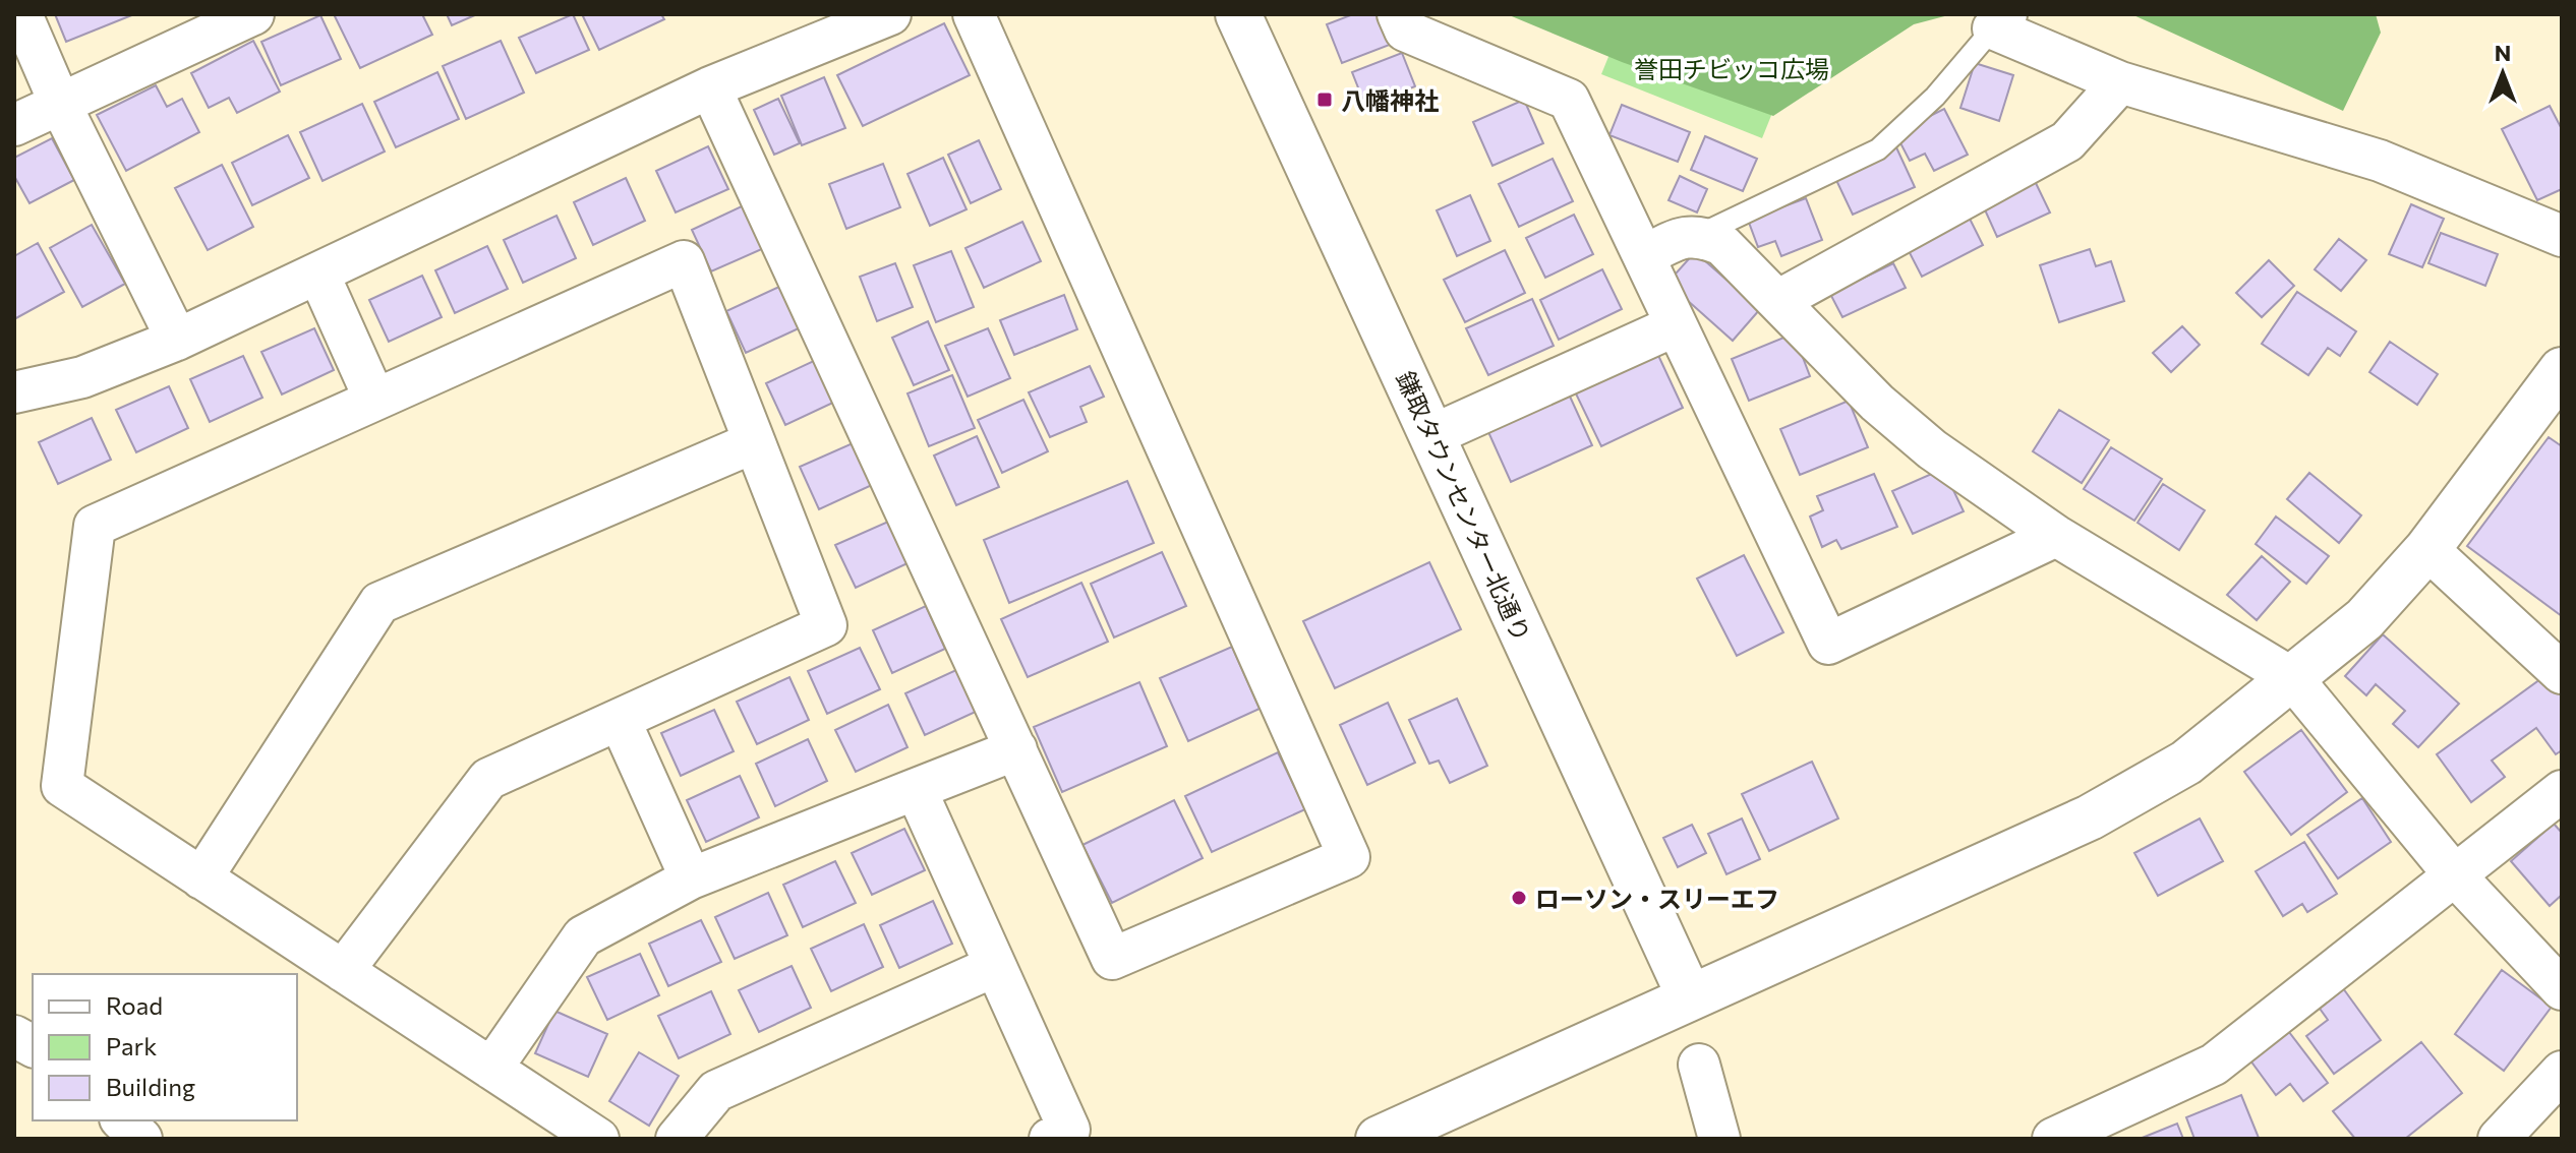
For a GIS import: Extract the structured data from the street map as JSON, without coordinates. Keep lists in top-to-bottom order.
{
  "streets": {
    "street": ["鎌取タウンセンター北通り"]
  },
  "parks": ["誉田チビッコ広場"],
  "places": {
    "transit": ["八幡神社"],
    "other": ["ローソン・スリーエフ"]
  },
  "legend": ["Road", "Park", "Building"],
  "north": "top"
}
